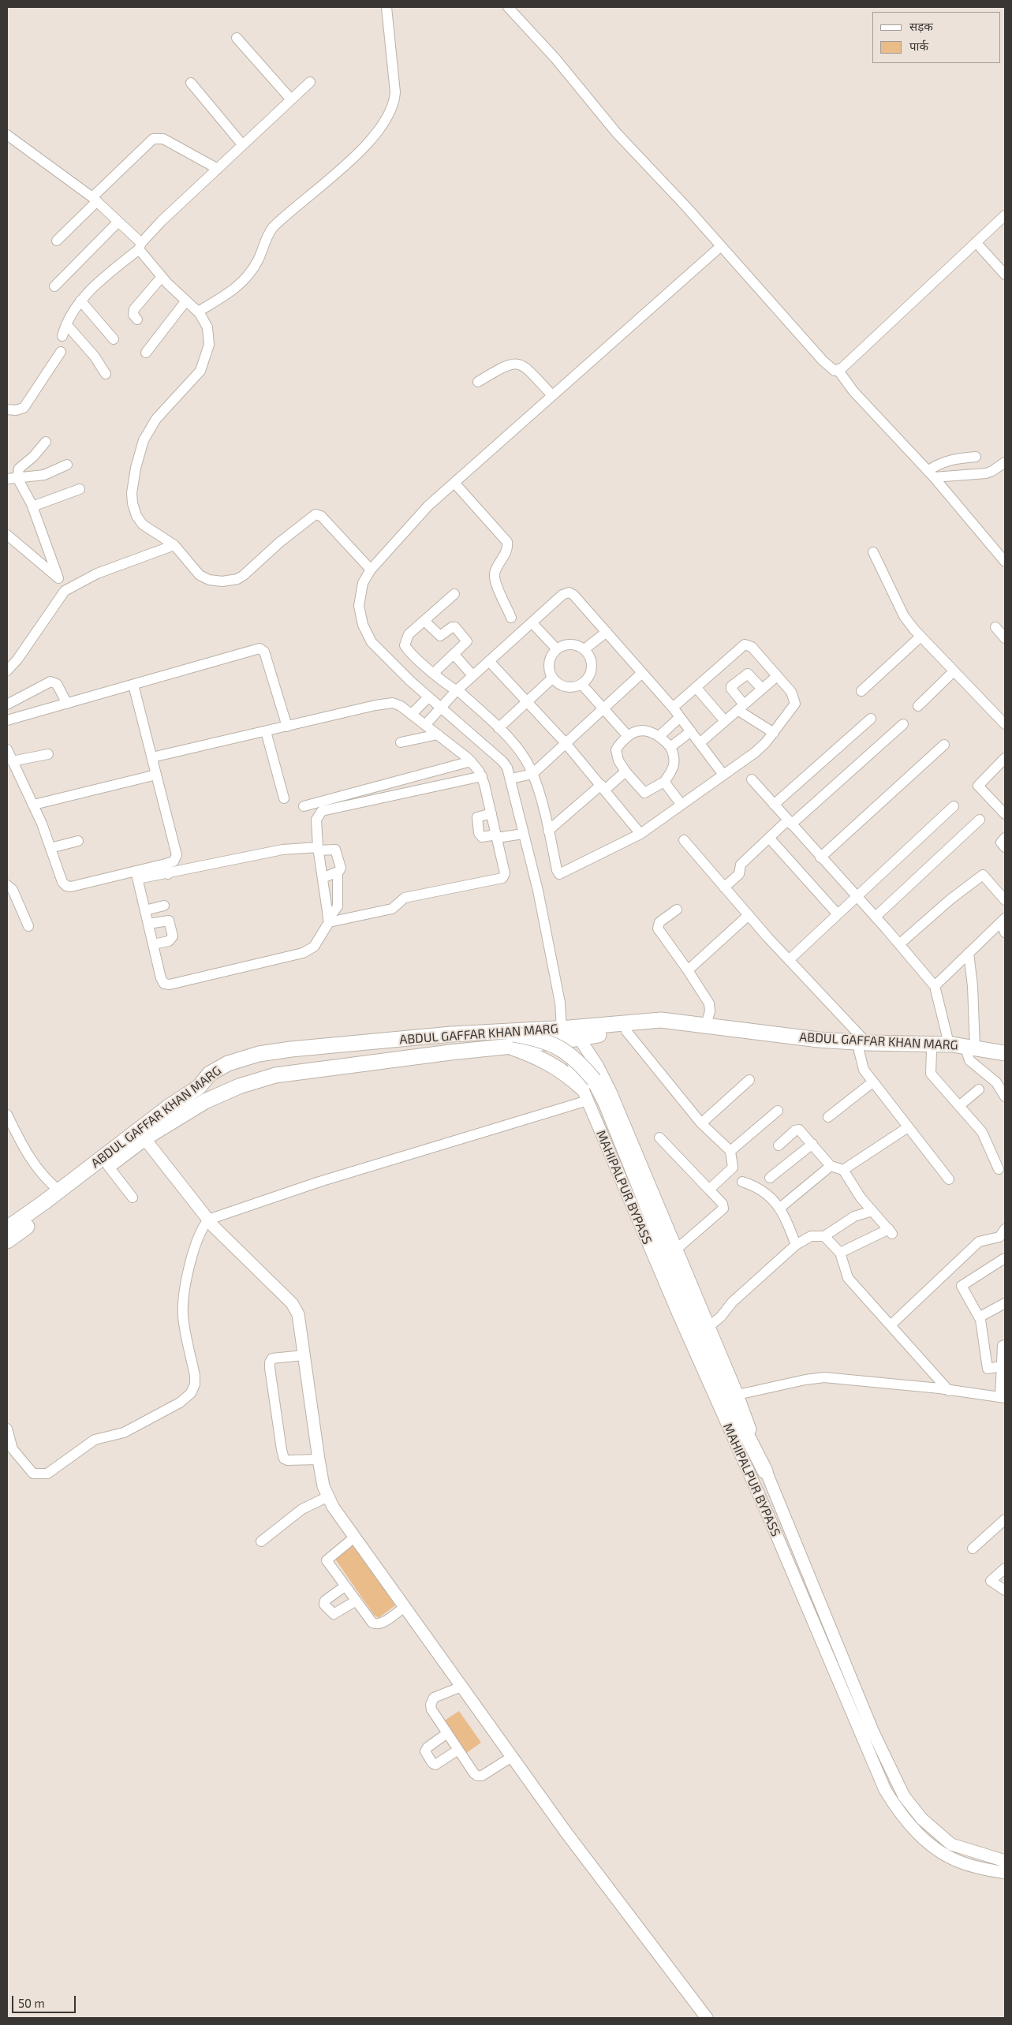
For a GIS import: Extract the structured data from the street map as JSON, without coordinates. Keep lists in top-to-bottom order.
{
  "streets": {
    "main road": ["ABDUL GAFFAR KHAN MARG"],
    "street": ["MAHIPALPUR BYPASS"]
  },
  "crossings": [
    ["ABDUL GAFFAR KHAN MARG", "MAHIPALPUR BYPASS"]
  ],
  "legend": ["सड़क", "पार्क"],
  "scale_bar": "50 m"
}
